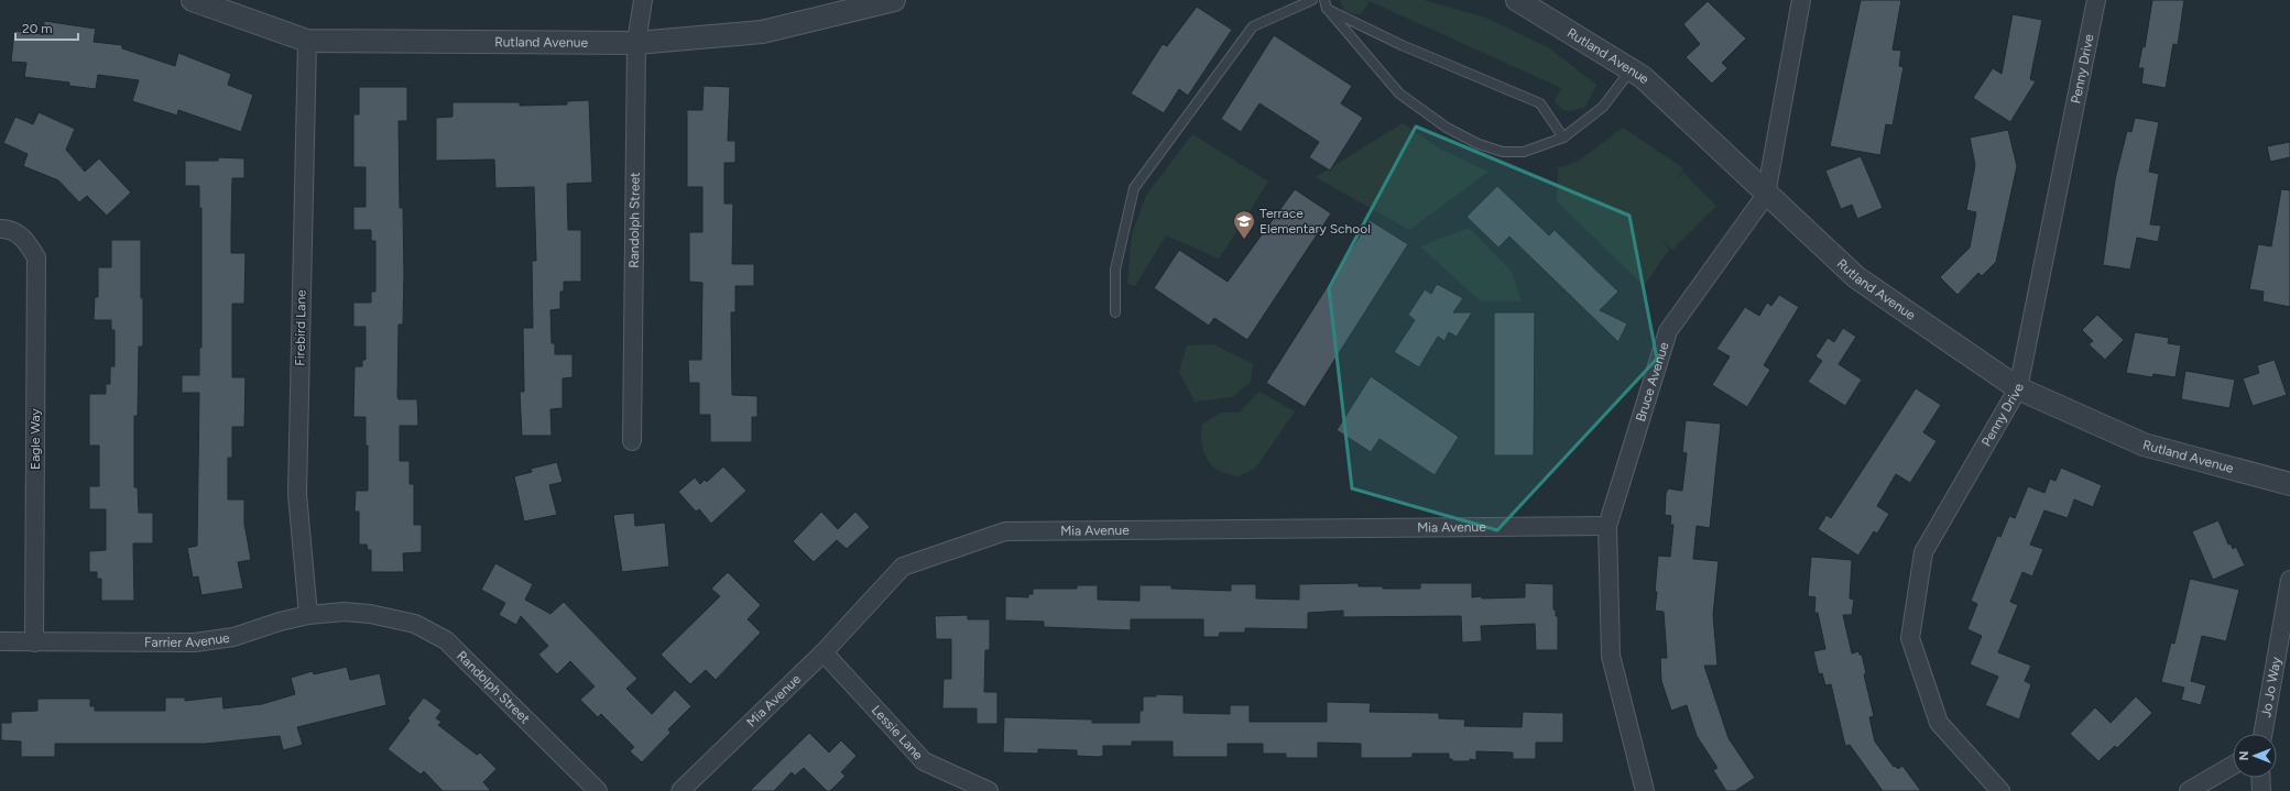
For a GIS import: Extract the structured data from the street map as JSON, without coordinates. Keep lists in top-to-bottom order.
{
  "streets": {
    "street": [
      "Rutland Avenue",
      "Penny Drive",
      "Randolph Street",
      "Firebird Lane",
      "Bruce Avenue",
      "Eagle Way",
      "Mia Avenue",
      "Farrier Avenue",
      "Jo Jo Way",
      "Lessie Lane"
    ]
  },
  "crossings": [
    ["Rutland Avenue", "Penny Drive"],
    ["Rutland Avenue", "Randolph Street"],
    ["Rutland Avenue", "Firebird Lane"],
    ["Rutland Avenue", "Bruce Avenue"],
    ["Randolph Street", "Farrier Avenue"],
    ["Firebird Lane", "Farrier Avenue"],
    ["Bruce Avenue", "Mia Avenue"],
    ["Eagle Way", "Farrier Avenue"],
    ["Mia Avenue", "Lessie Lane"]
  ],
  "places": {
    "school or university": ["Terrace Elementary School"]
  },
  "scale_bar": "20 m",
  "north": "left"
}
